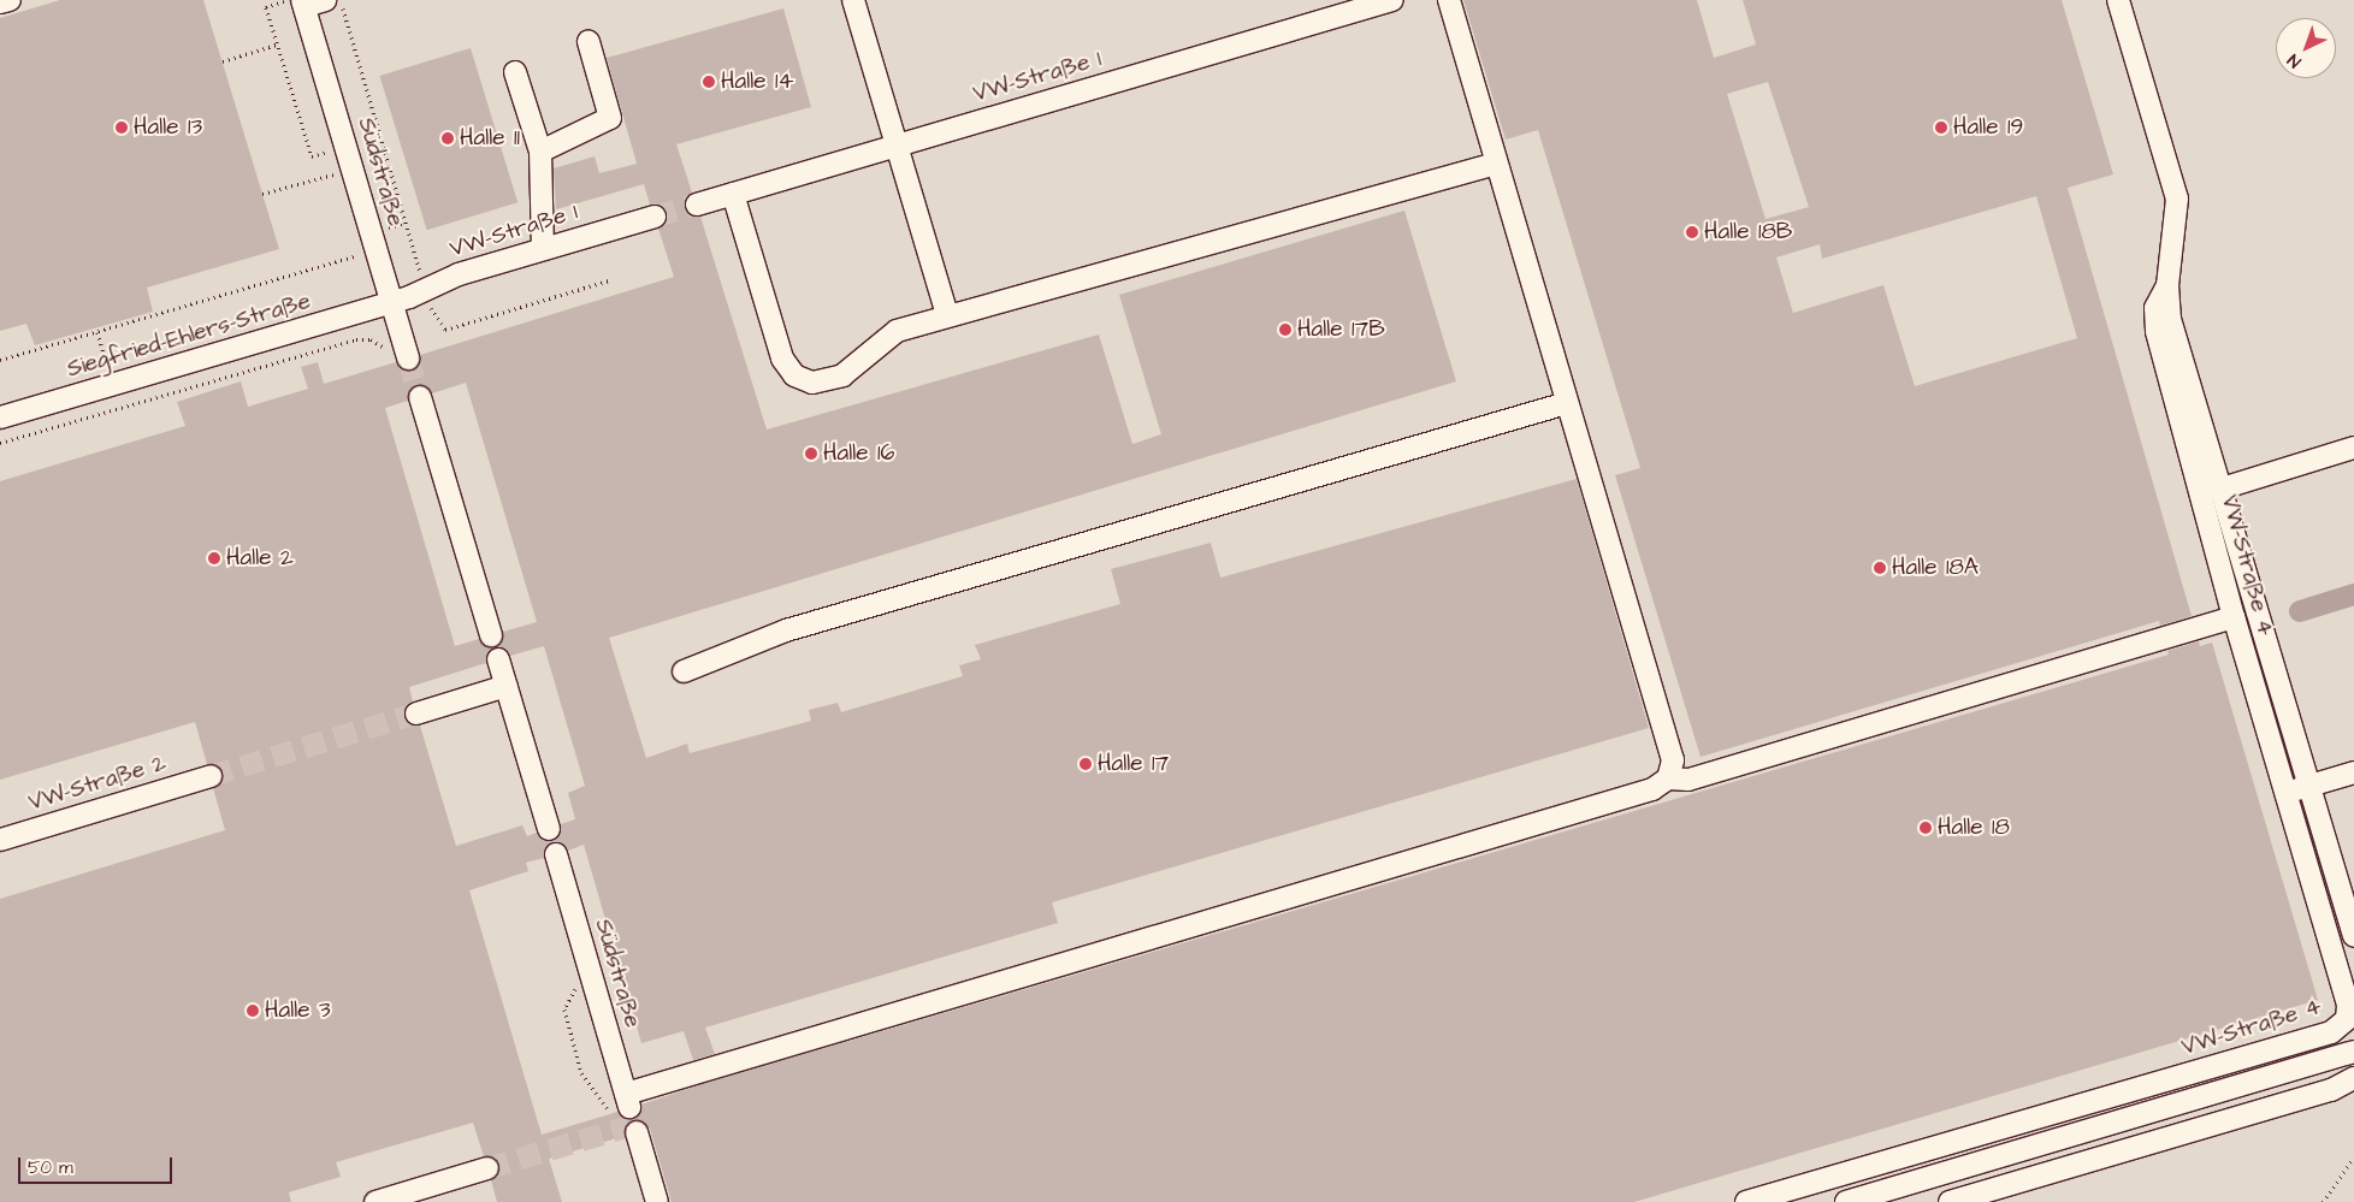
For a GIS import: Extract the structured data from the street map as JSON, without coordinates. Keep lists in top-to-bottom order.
{
  "streets": {
    "street": [
      "VW-Straße 1",
      "Südstraße",
      "Siegfried-Ehlers-Straße",
      "VW-Straße 4",
      "VW-Straße 2"
    ]
  },
  "crossings": [
    ["VW-Straße 1", "Südstraße"],
    ["VW-Straße 1", "Siegfried-Ehlers-Straße"],
    ["Südstraße", "Siegfried-Ehlers-Straße"]
  ],
  "places": [
    "Halle 14",
    "Halle 13",
    "Halle 19",
    "Halle 11",
    "Halle 18B",
    "Halle 17B",
    "Halle 16",
    "Halle 2",
    "Halle 18A",
    "Halle 17",
    "Halle 18",
    "Halle 3"
  ],
  "scale_bar": "50 m",
  "north": "bottom left"
}
